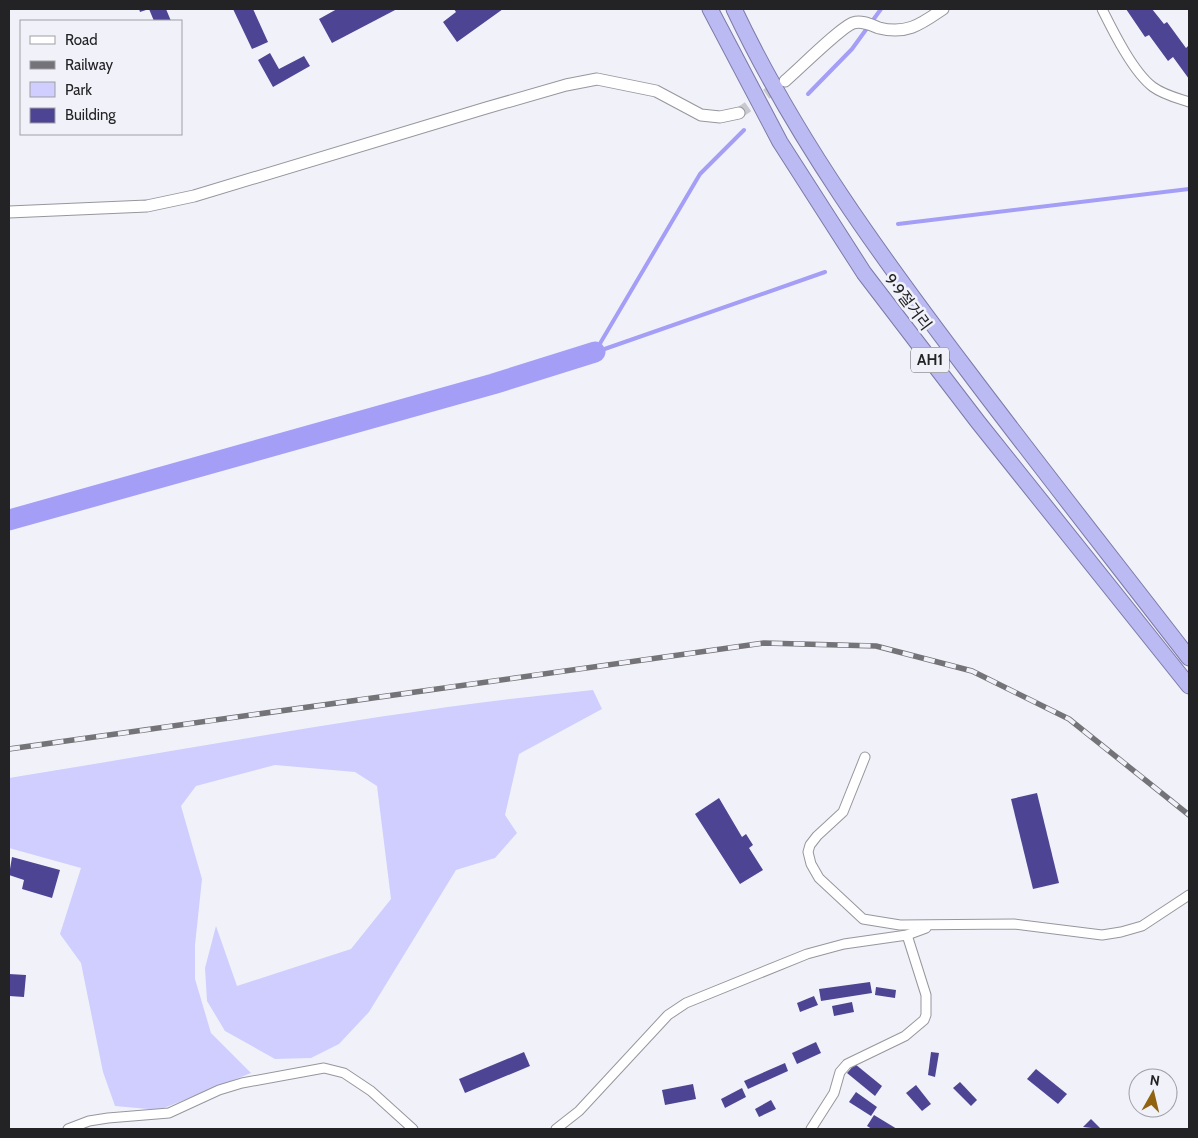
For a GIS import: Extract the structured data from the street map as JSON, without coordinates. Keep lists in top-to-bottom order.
{
  "streets": {
    "highway": ["9·9절거리", "AH1"]
  },
  "legend": [
    "Road",
    "Railway",
    "Park",
    "Building"
  ],
  "north": "top"
}
